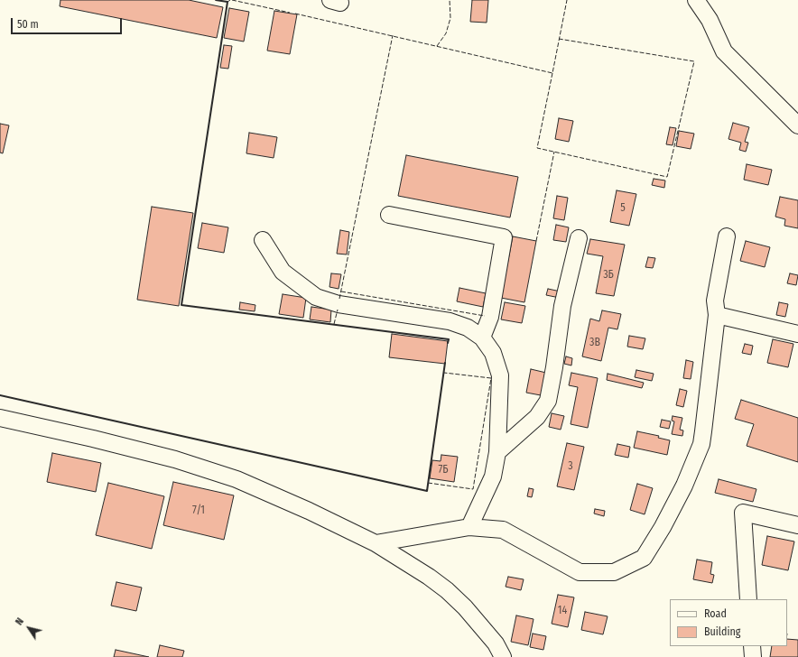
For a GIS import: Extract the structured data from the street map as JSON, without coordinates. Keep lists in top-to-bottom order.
{
  "house_numbers": [
    "5",
    "3Б",
    "3В",
    "3",
    "7Б",
    "7/1",
    "14"
  ],
  "legend": ["Road", "Building"],
  "scale_bar": "50 m",
  "north": "top left"
}
